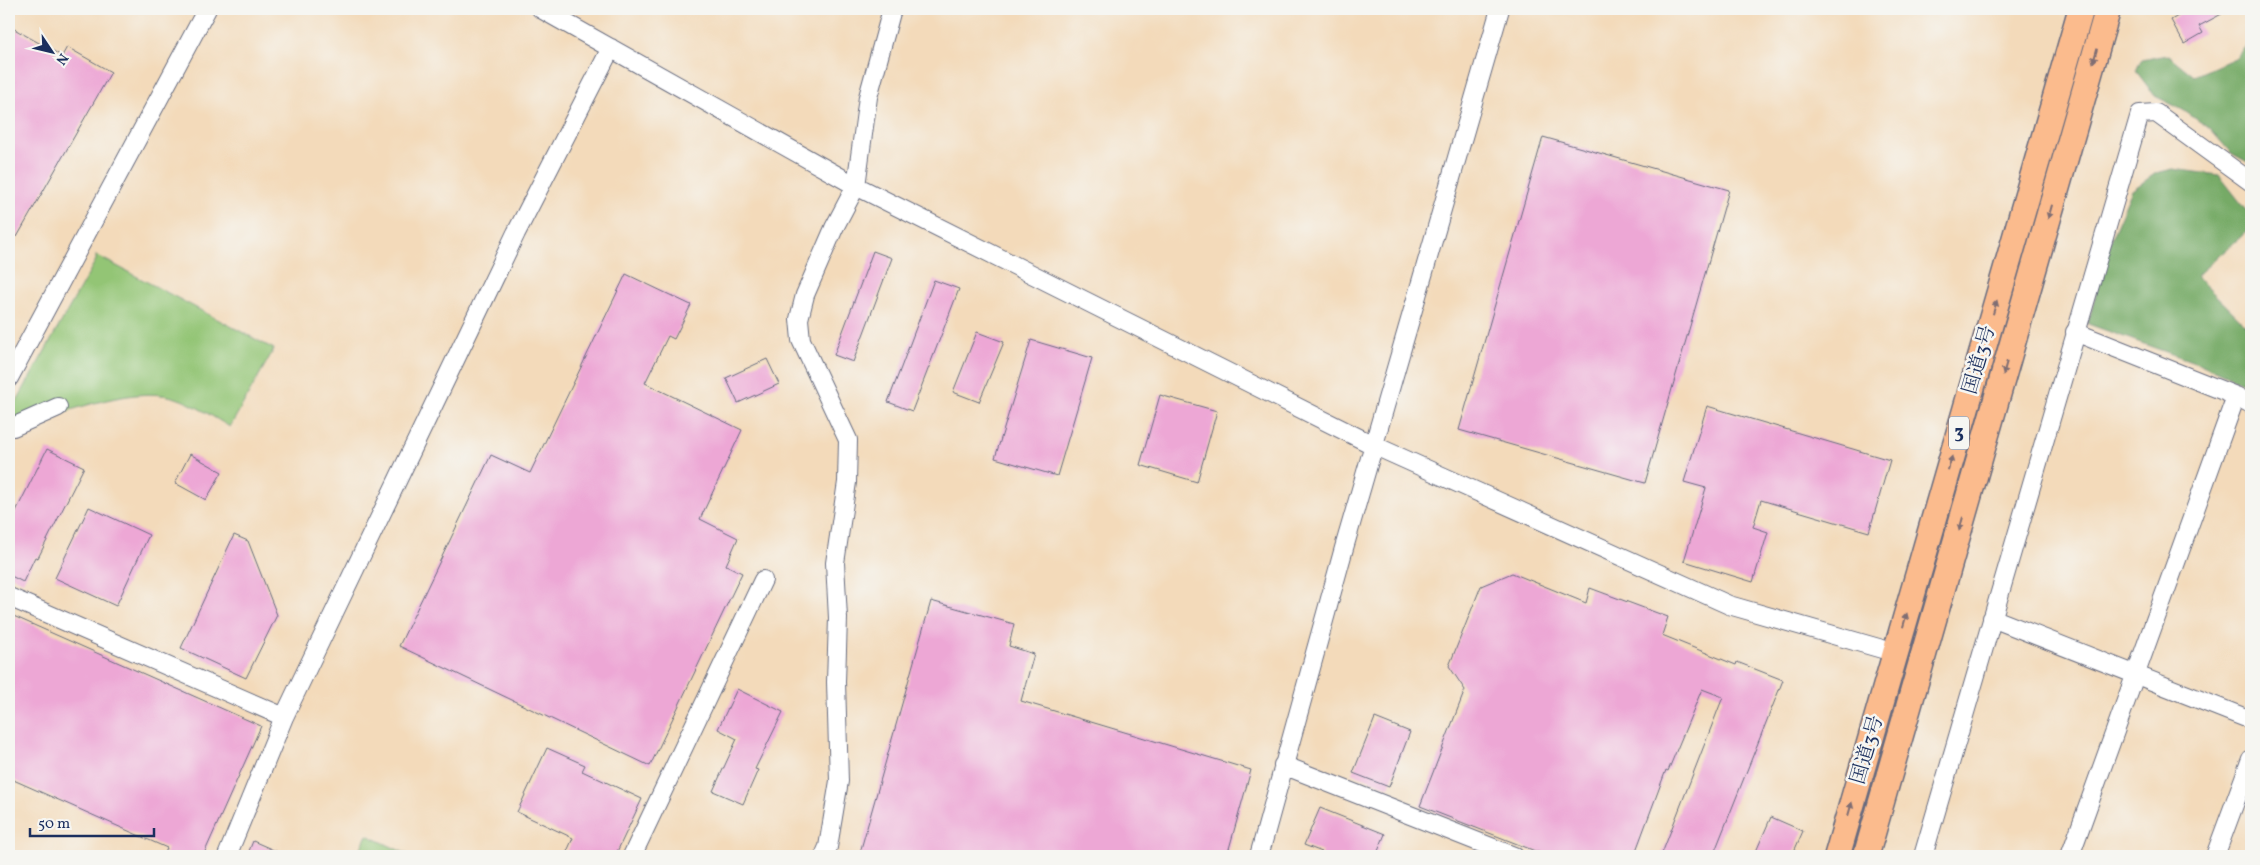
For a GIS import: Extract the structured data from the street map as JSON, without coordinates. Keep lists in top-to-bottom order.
{
  "streets": {
    "highway": ["国道3号", "3"]
  },
  "scale_bar": "50 m",
  "north": "bottom right"
}
